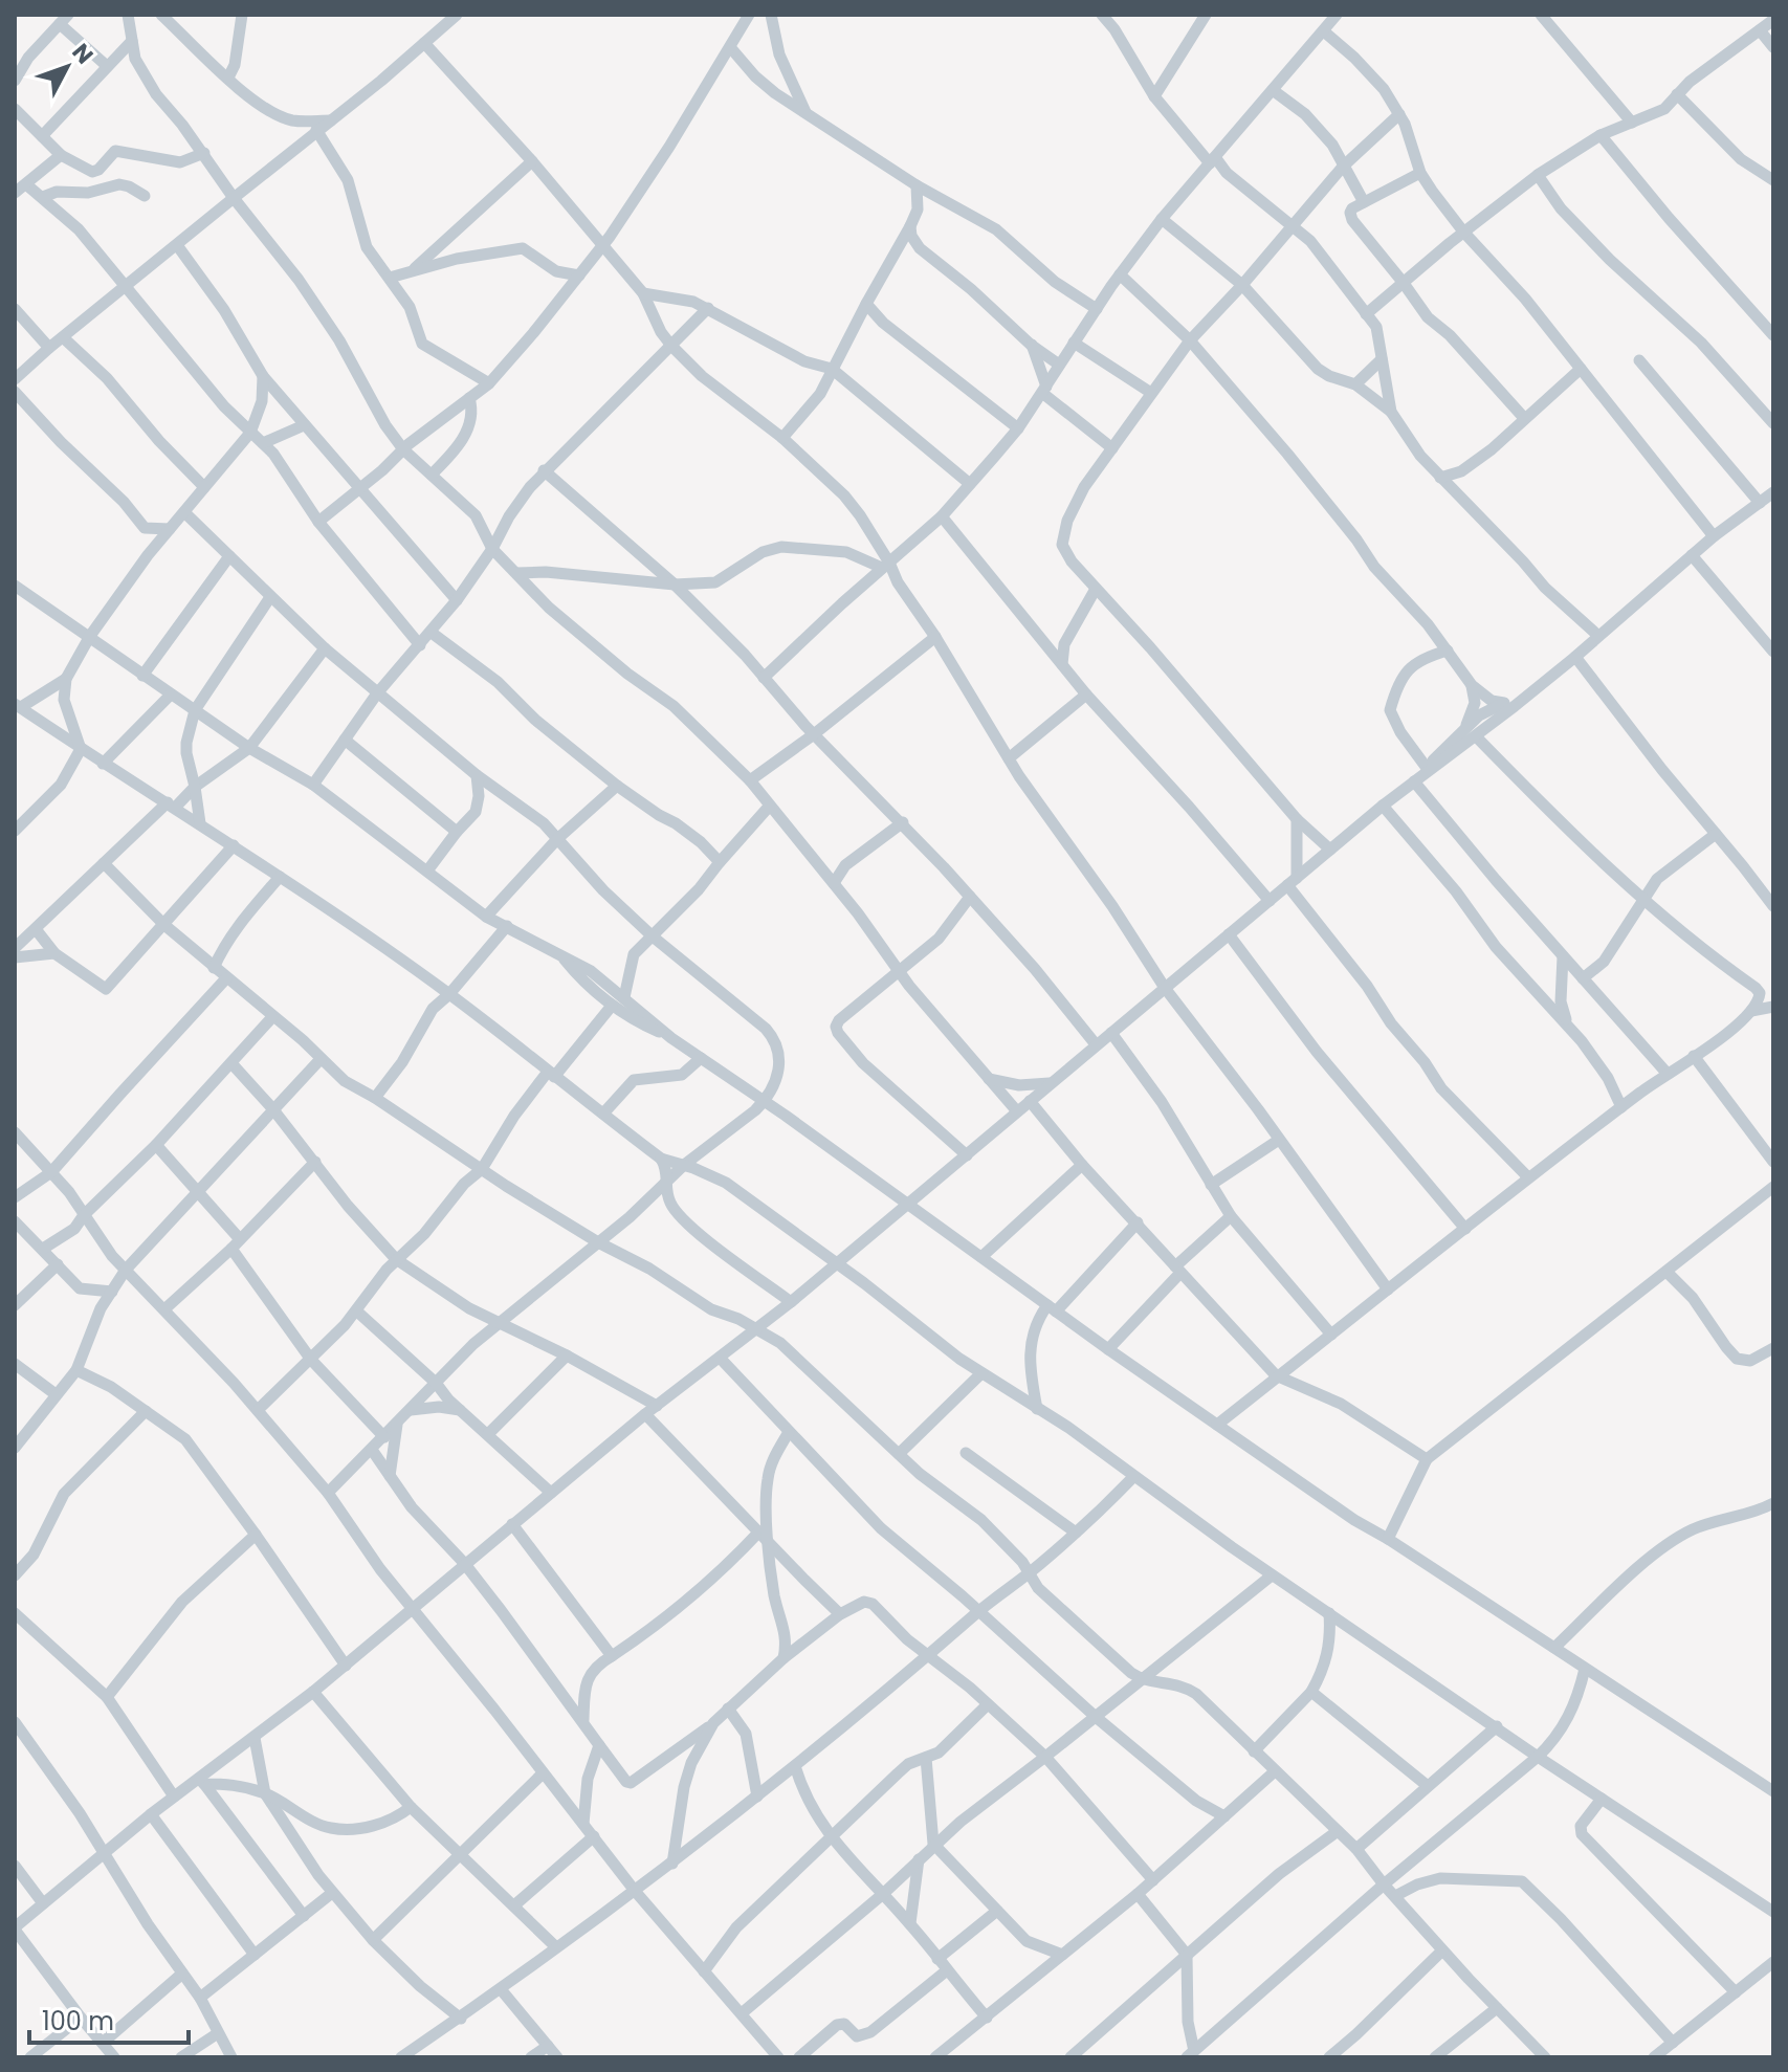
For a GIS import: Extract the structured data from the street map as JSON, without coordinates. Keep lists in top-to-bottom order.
{
  "scale_bar": "100 m",
  "north": "top right"
}
